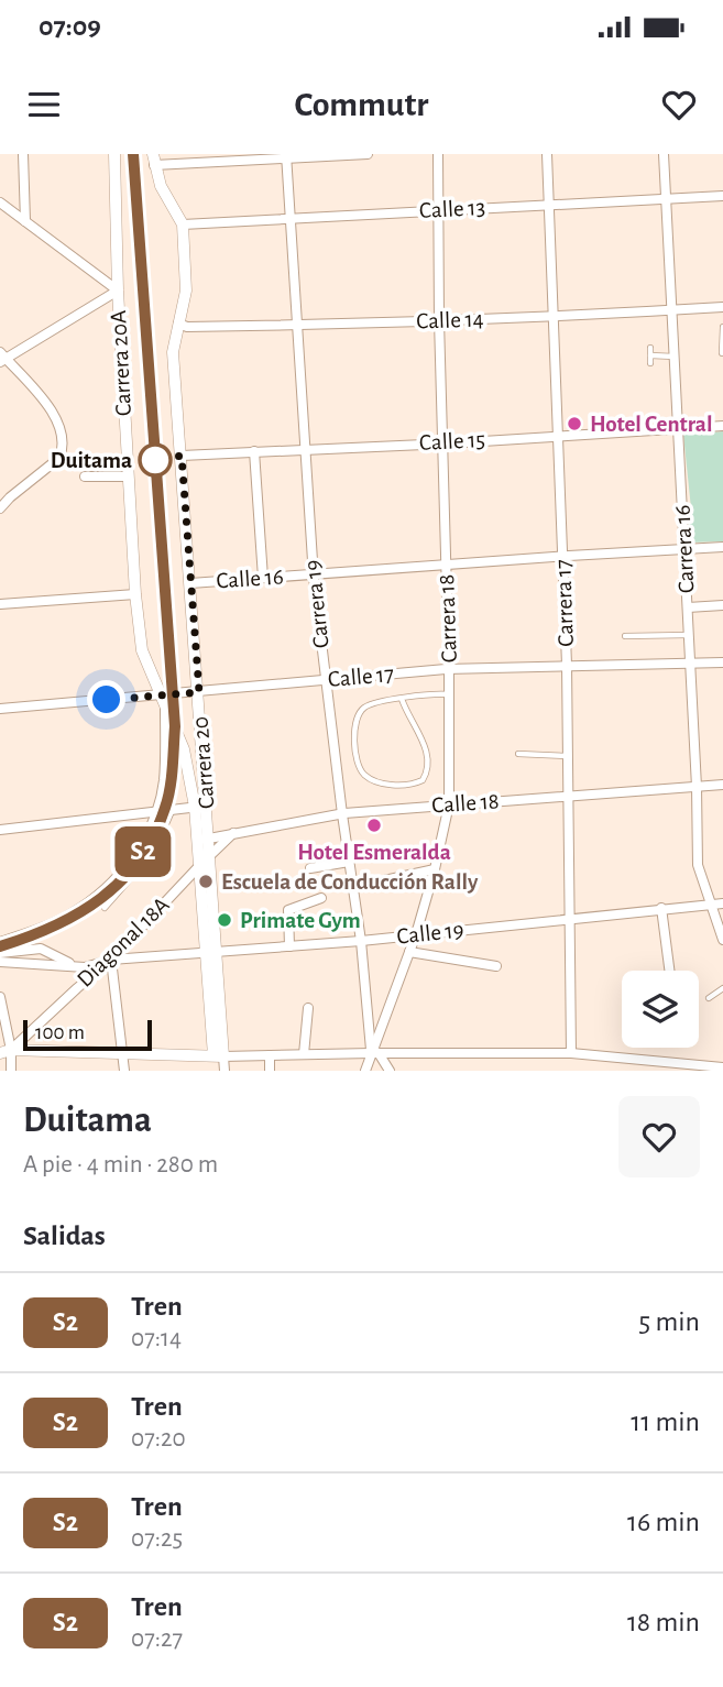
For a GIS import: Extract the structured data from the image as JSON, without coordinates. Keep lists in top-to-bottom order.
{
  "streets": {
    "street": [
      "Calle 13",
      "Calle 14",
      "Carrera 20A",
      "Calle 15",
      "Carrera 16",
      "Calle 16",
      "Carrera 17",
      "Carrera 19",
      "Carrera 18",
      "Calle 17",
      "Carrera 20",
      "Calle 18",
      "Calle 19",
      "Diagonal 18A"
    ]
  },
  "crossings": [
    ["Calle 13", "Carrera 16"],
    ["Calle 13", "Carrera 17"],
    ["Calle 13", "Carrera 19"],
    ["Calle 13", "Carrera 18"],
    ["Calle 13", "Carrera 20"],
    ["Calle 14", "Carrera 16"],
    ["Calle 14", "Carrera 17"],
    ["Calle 14", "Carrera 19"],
    ["Calle 14", "Carrera 18"],
    ["Calle 14", "Carrera 20"],
    ["Carrera 20A", "Calle 17"],
    ["Carrera 20A", "Carrera 20"],
    ["Carrera 20A", "Calle 19"],
    ["Carrera 20A", "Diagonal 18A"],
    ["Calle 15", "Carrera 16"],
    ["Calle 15", "Carrera 17"],
    ["Calle 15", "Carrera 19"],
    ["Calle 15", "Carrera 18"],
    ["Calle 15", "Carrera 20"],
    ["Carrera 16", "Calle 16"],
    ["Carrera 16", "Calle 17"],
    ["Carrera 16", "Calle 18"],
    ["Carrera 16", "Calle 19"],
    ["Calle 16", "Carrera 17"],
    ["Calle 16", "Carrera 19"],
    ["Calle 16", "Carrera 18"],
    ["Calle 16", "Carrera 20"],
    ["Carrera 17", "Calle 17"],
    ["Carrera 17", "Calle 18"],
    ["Carrera 17", "Calle 19"],
    ["Carrera 19", "Carrera 18"],
    ["Carrera 19", "Calle 17"],
    ["Carrera 19", "Calle 18"],
    ["Carrera 19", "Calle 19"],
    ["Carrera 18", "Calle 17"],
    ["Carrera 18", "Calle 18"],
    ["Carrera 18", "Calle 19"],
    ["Calle 17", "Carrera 20"],
    ["Carrera 20", "Calle 18"],
    ["Carrera 20", "Calle 19"],
    ["Carrera 20", "Diagonal 18A"],
    ["Calle 18", "Diagonal 18A"],
    ["Calle 19", "Diagonal 18A"]
  ],
  "places": [
    "Hotel Central",
    "Duitama",
    "Hotel Esmeralda",
    "Escuela de Conducción Rally",
    "Primate Gym"
  ],
  "scale_bar": "100 m",
  "page": {
    "status": "07:09",
    "header": "Commutr",
    "on_map": "S2",
    "scale": "100 m",
    "heading": [
      ["Duitama", "A pie · 4 min · 280 m"],
      "Salidas"
    ],
    "list": [
      {
        "mark": "S2",
        "name": "Tren",
        "note": "07:14",
        "value": "5 min"
      },
      {
        "mark": "S2",
        "name": "Tren",
        "note": "07:20",
        "value": "11 min"
      },
      {
        "mark": "S2",
        "name": "Tren",
        "note": "07:25",
        "value": "16 min"
      },
      {
        "mark": "S2",
        "name": "Tren",
        "note": "07:27",
        "value": "18 min"
      }
    ]
  }
}
